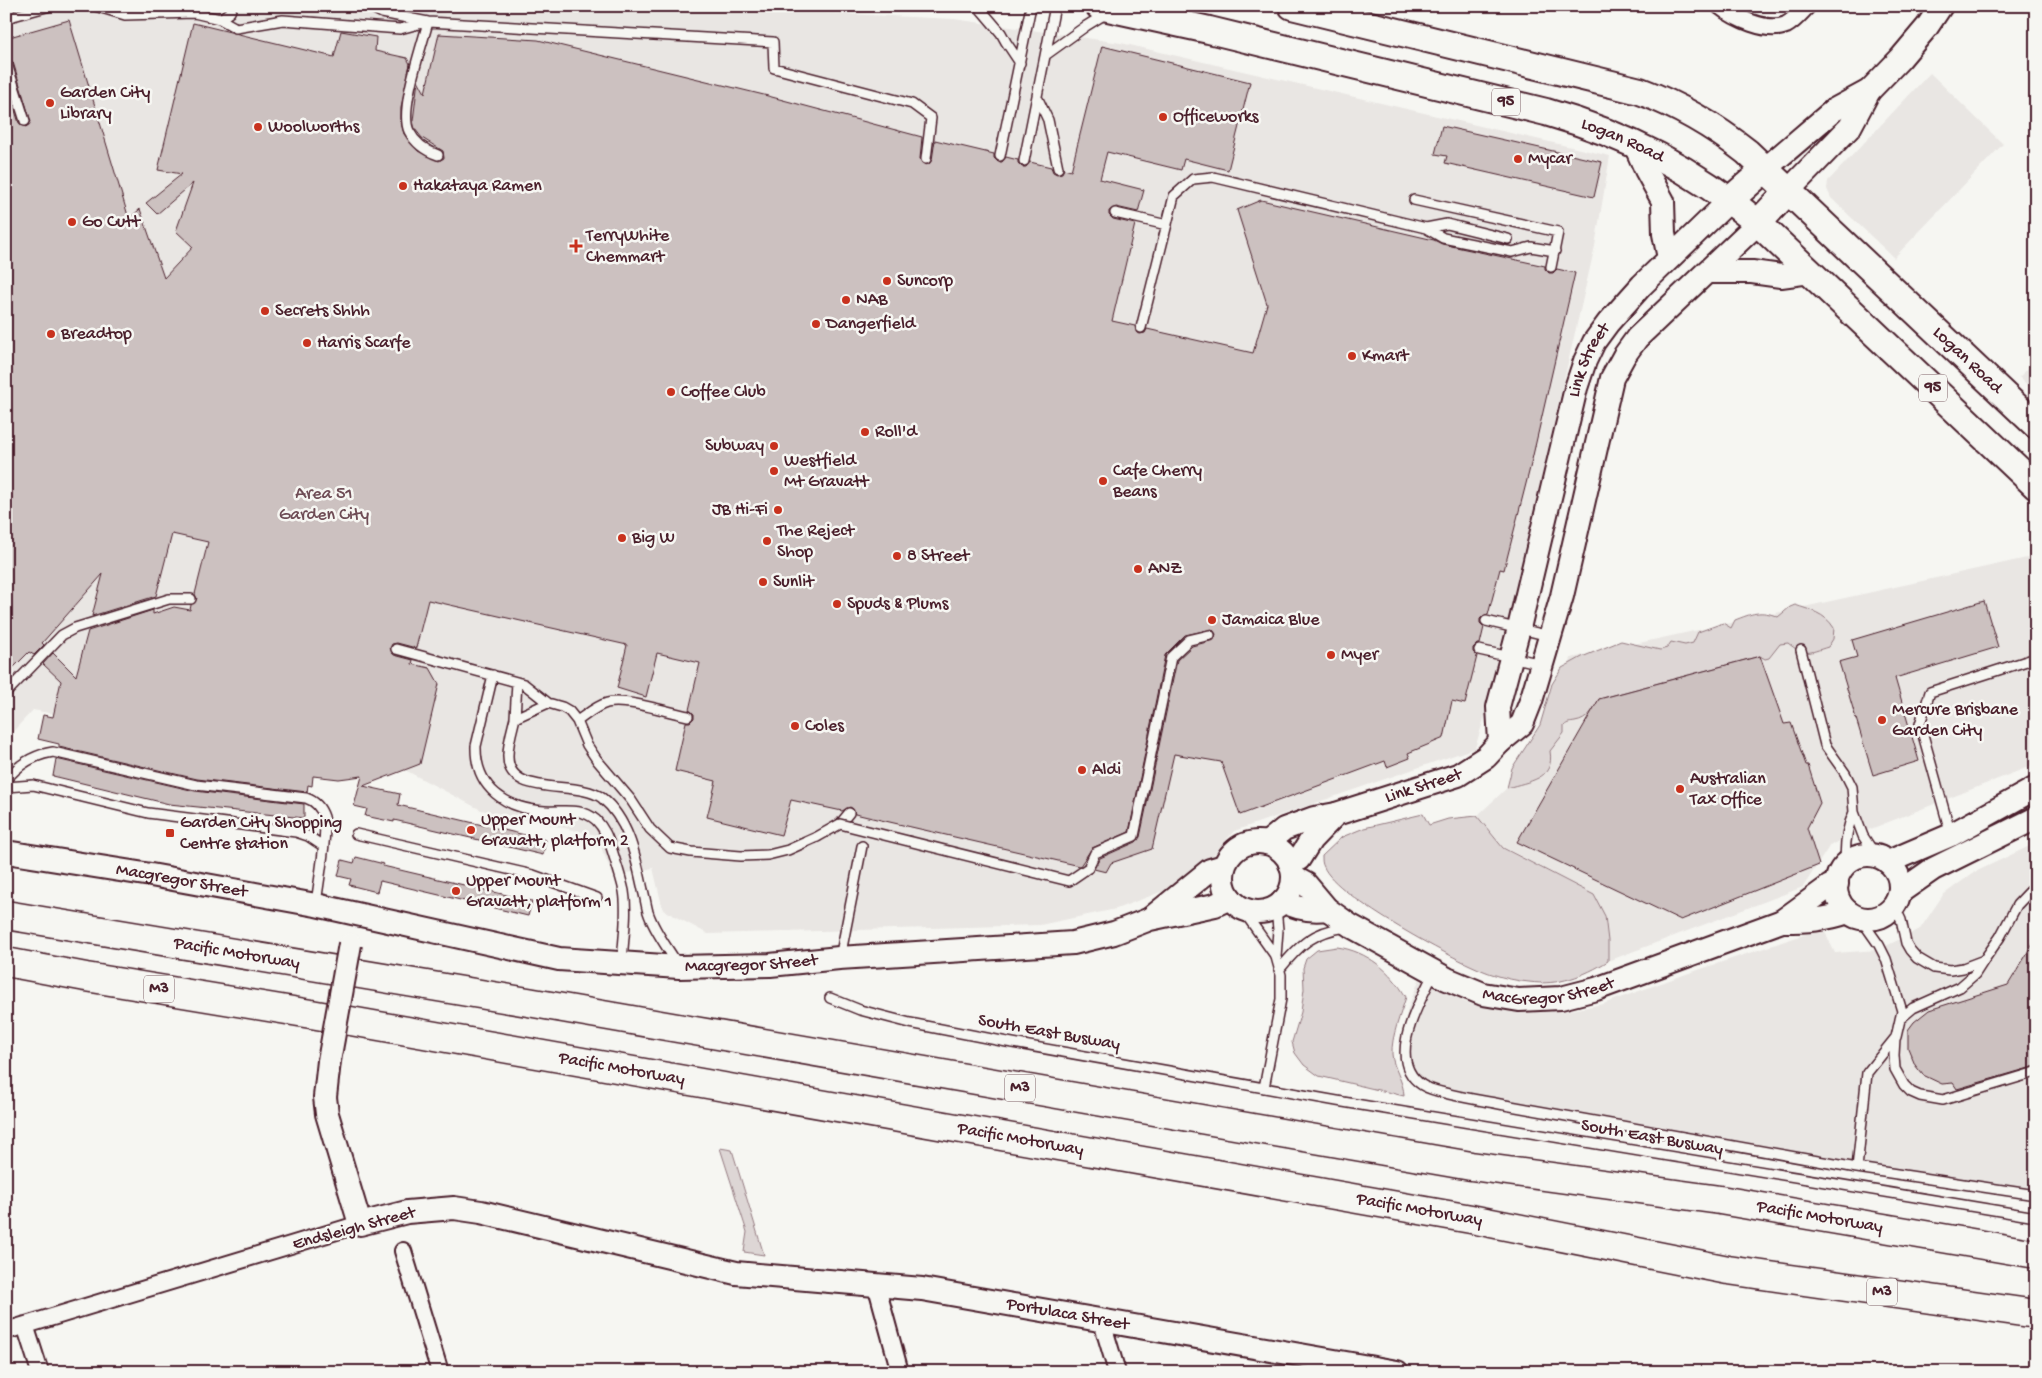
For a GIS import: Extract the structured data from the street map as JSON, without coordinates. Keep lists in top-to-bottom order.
{
  "streets": {
    "highway": ["Pacific Motorway", "M3"],
    "main road": ["95", "Logan Road", "Link Street"],
    "street": [
      "Macgregor Street",
      "MacGregor Street",
      "Endsleigh Street",
      "Portulaca Street"
    ],
    "lane": ["South East Busway"]
  },
  "crossings": [
    ["Logan Road", "Link Street"],
    ["Link Street", "Macgregor Street"],
    ["Link Street", "MacGregor Street"],
    ["Macgregor Street", "MacGregor Street"],
    ["Endsleigh Street", "Portulaca Street"]
  ],
  "parks": ["Area 51 Garden City"],
  "places": {
    "other": [
      "Garden City Library",
      "Officeworks",
      "Woolworths",
      "Mycar",
      "Hakataya Ramen",
      "Go Cutt",
      "Suncorp",
      "NAB",
      "Secrets Shhh",
      "Dangerfield",
      "Breadtop",
      "Harris Scarfe",
      "Kmart",
      "Coffee Club",
      "Roll'd",
      "Subway",
      "Westfield Mt Gravatt",
      "Cafe Cherry Beans",
      "JB Hi-Fi",
      "Big W",
      "The Reject Shop",
      "8 Street",
      "ANZ",
      "Sunlit",
      "Spuds & Plums",
      "Jamaica Blue",
      "Myer",
      "Mercure Brisbane Garden City",
      "Coles",
      "Aldi",
      "Australian Tax Office",
      "Upper Mount Gravatt, platform 2",
      "Upper Mount Gravatt, platform 1"
    ],
    "health": ["TerryWhite Chemmart"],
    "transit": ["Garden City Shopping Centre station"]
  }
}
